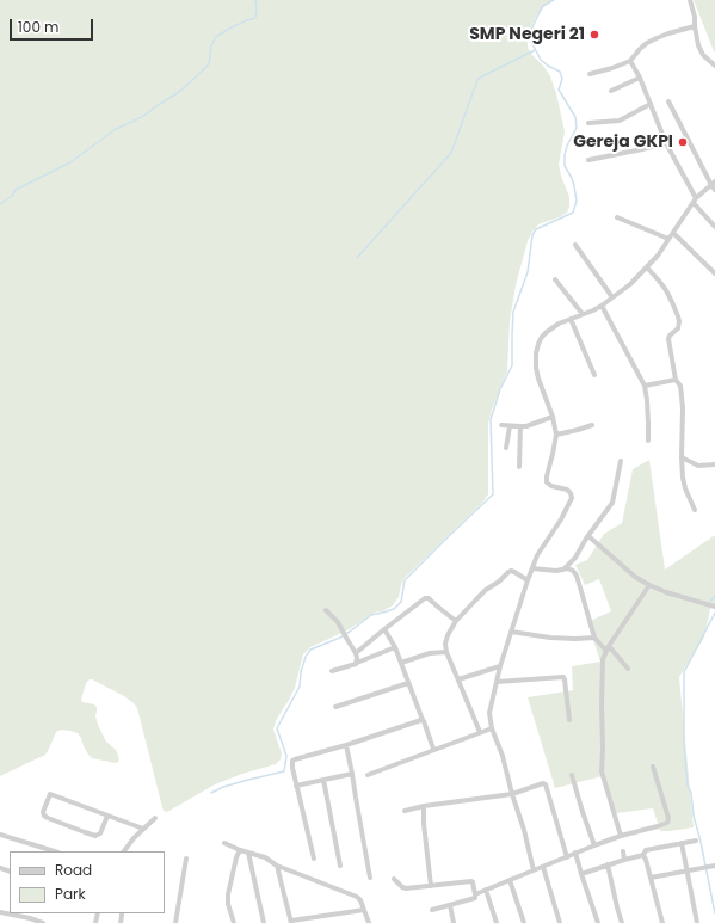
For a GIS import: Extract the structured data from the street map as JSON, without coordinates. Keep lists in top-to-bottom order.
{
  "places": ["SMP Negeri 21", "Gereja GKPI"],
  "legend": ["Road", "Park"],
  "scale_bar": "100 m"
}
